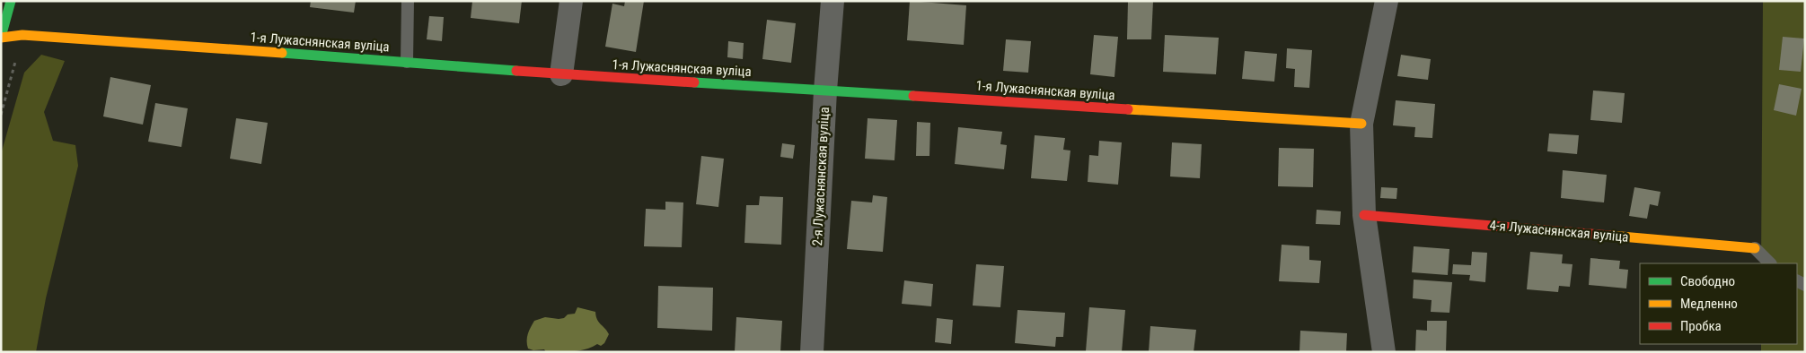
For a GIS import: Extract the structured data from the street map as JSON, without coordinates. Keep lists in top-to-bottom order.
{
  "streets": {
    "street": ["1-я Лужаснянская вуліца", "2-я Лужаснянская вуліца", "4-я Лужаснянская вуліца"]
  },
  "crossings": [
    ["1-я Лужаснянская вуліца", "2-я Лужаснянская вуліца"]
  ],
  "legend": ["Свободно", "Медленно", "Пробка"]
}
